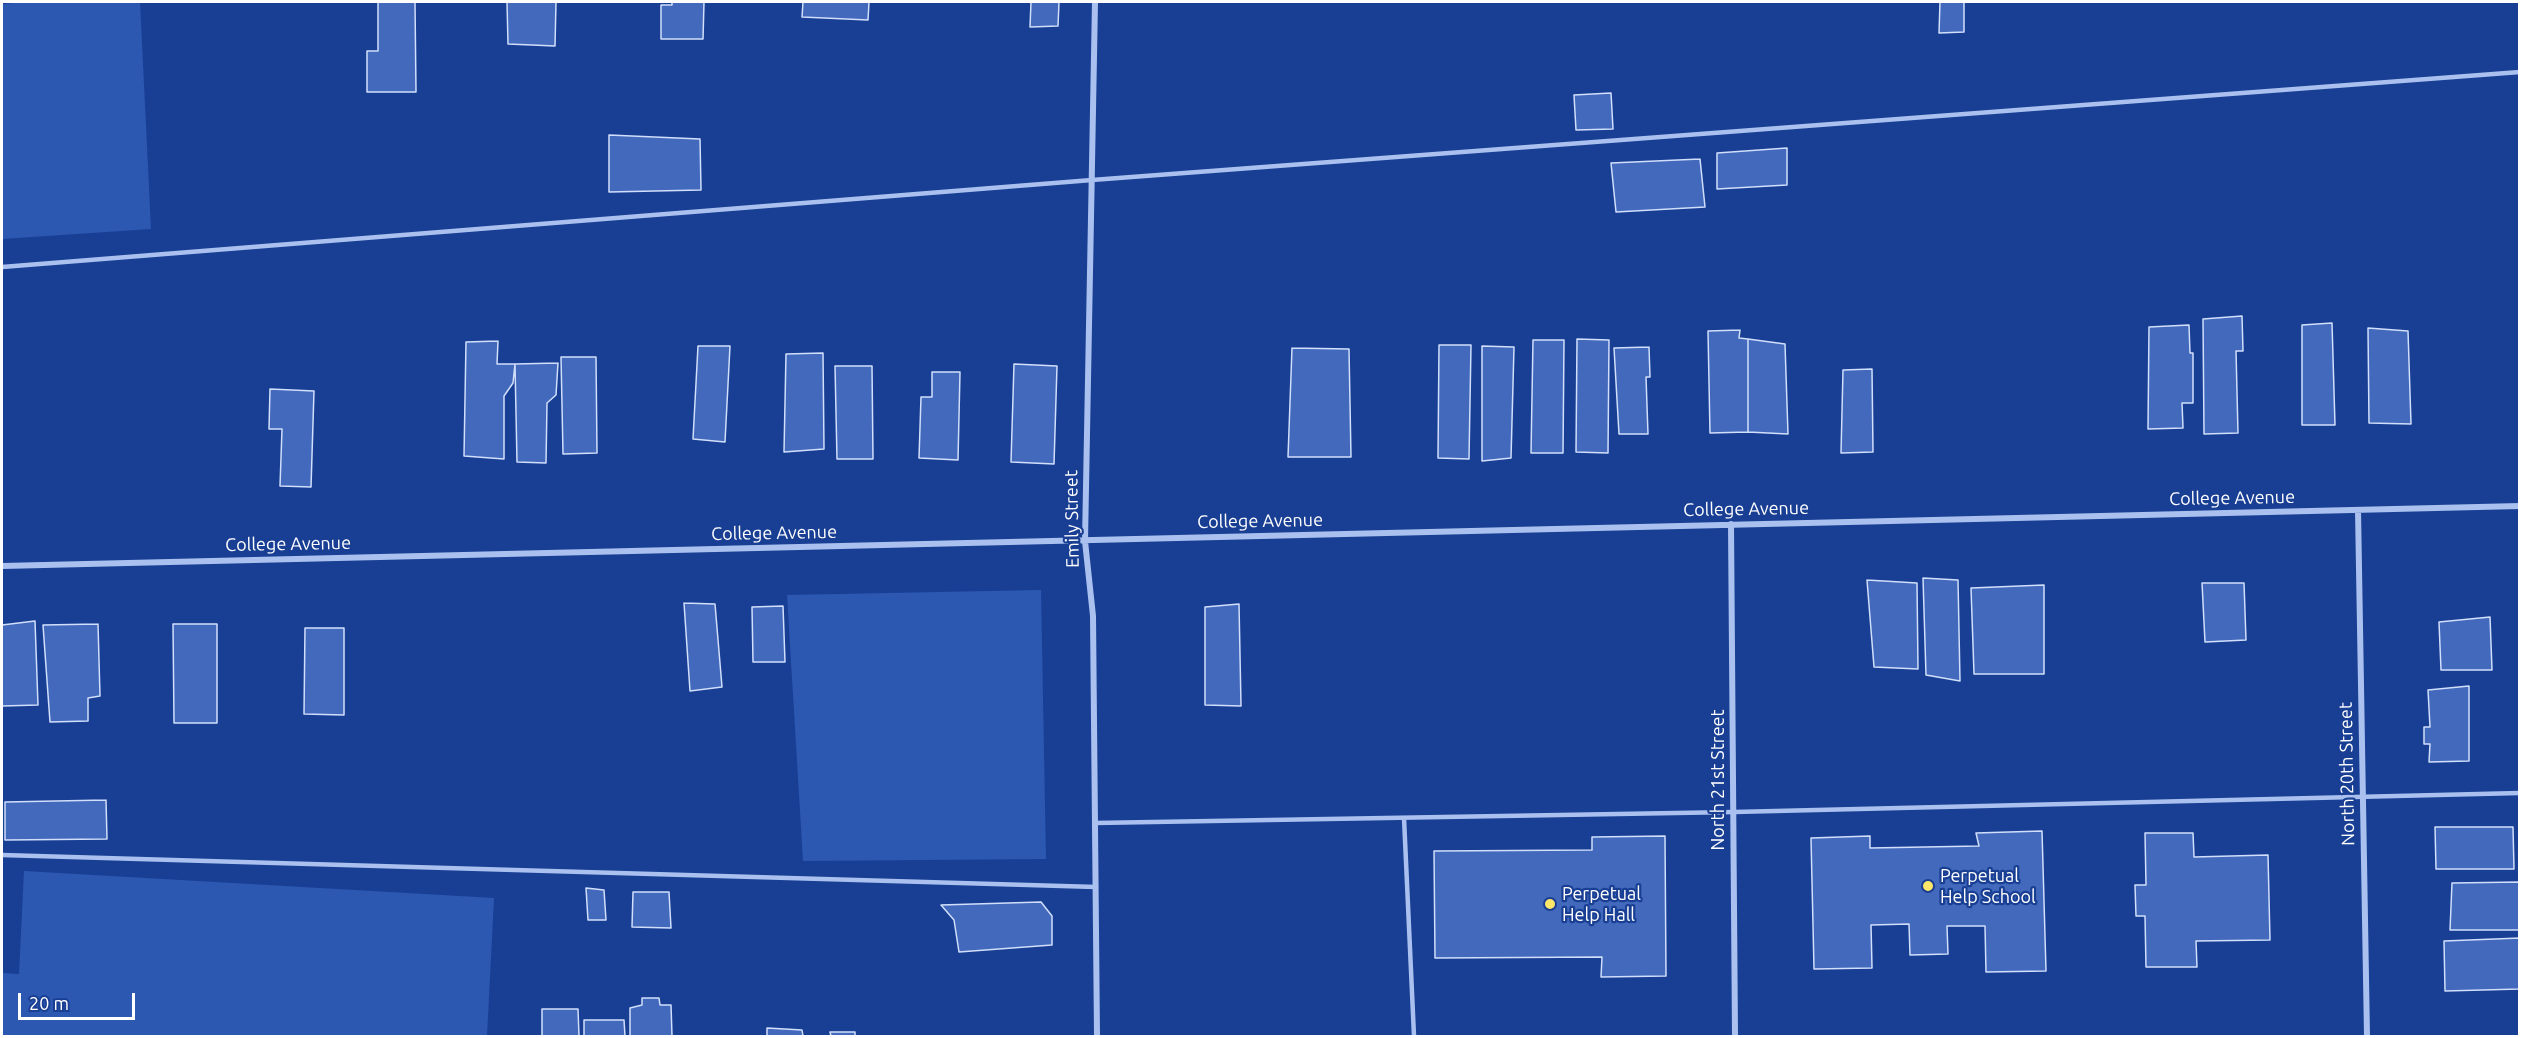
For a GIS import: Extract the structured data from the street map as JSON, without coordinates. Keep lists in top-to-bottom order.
{
  "streets": {
    "street": [
      "College Avenue",
      "Emily Street",
      "North 20th Street",
      "North 21st Street"
    ]
  },
  "crossings": [
    ["College Avenue", "Emily Street"],
    ["College Avenue", "North 20th Street"],
    ["College Avenue", "North 21st Street"]
  ],
  "places": ["Perpetual Help School", "Perpetual Help Hall"],
  "scale_bar": "20 m"
}
